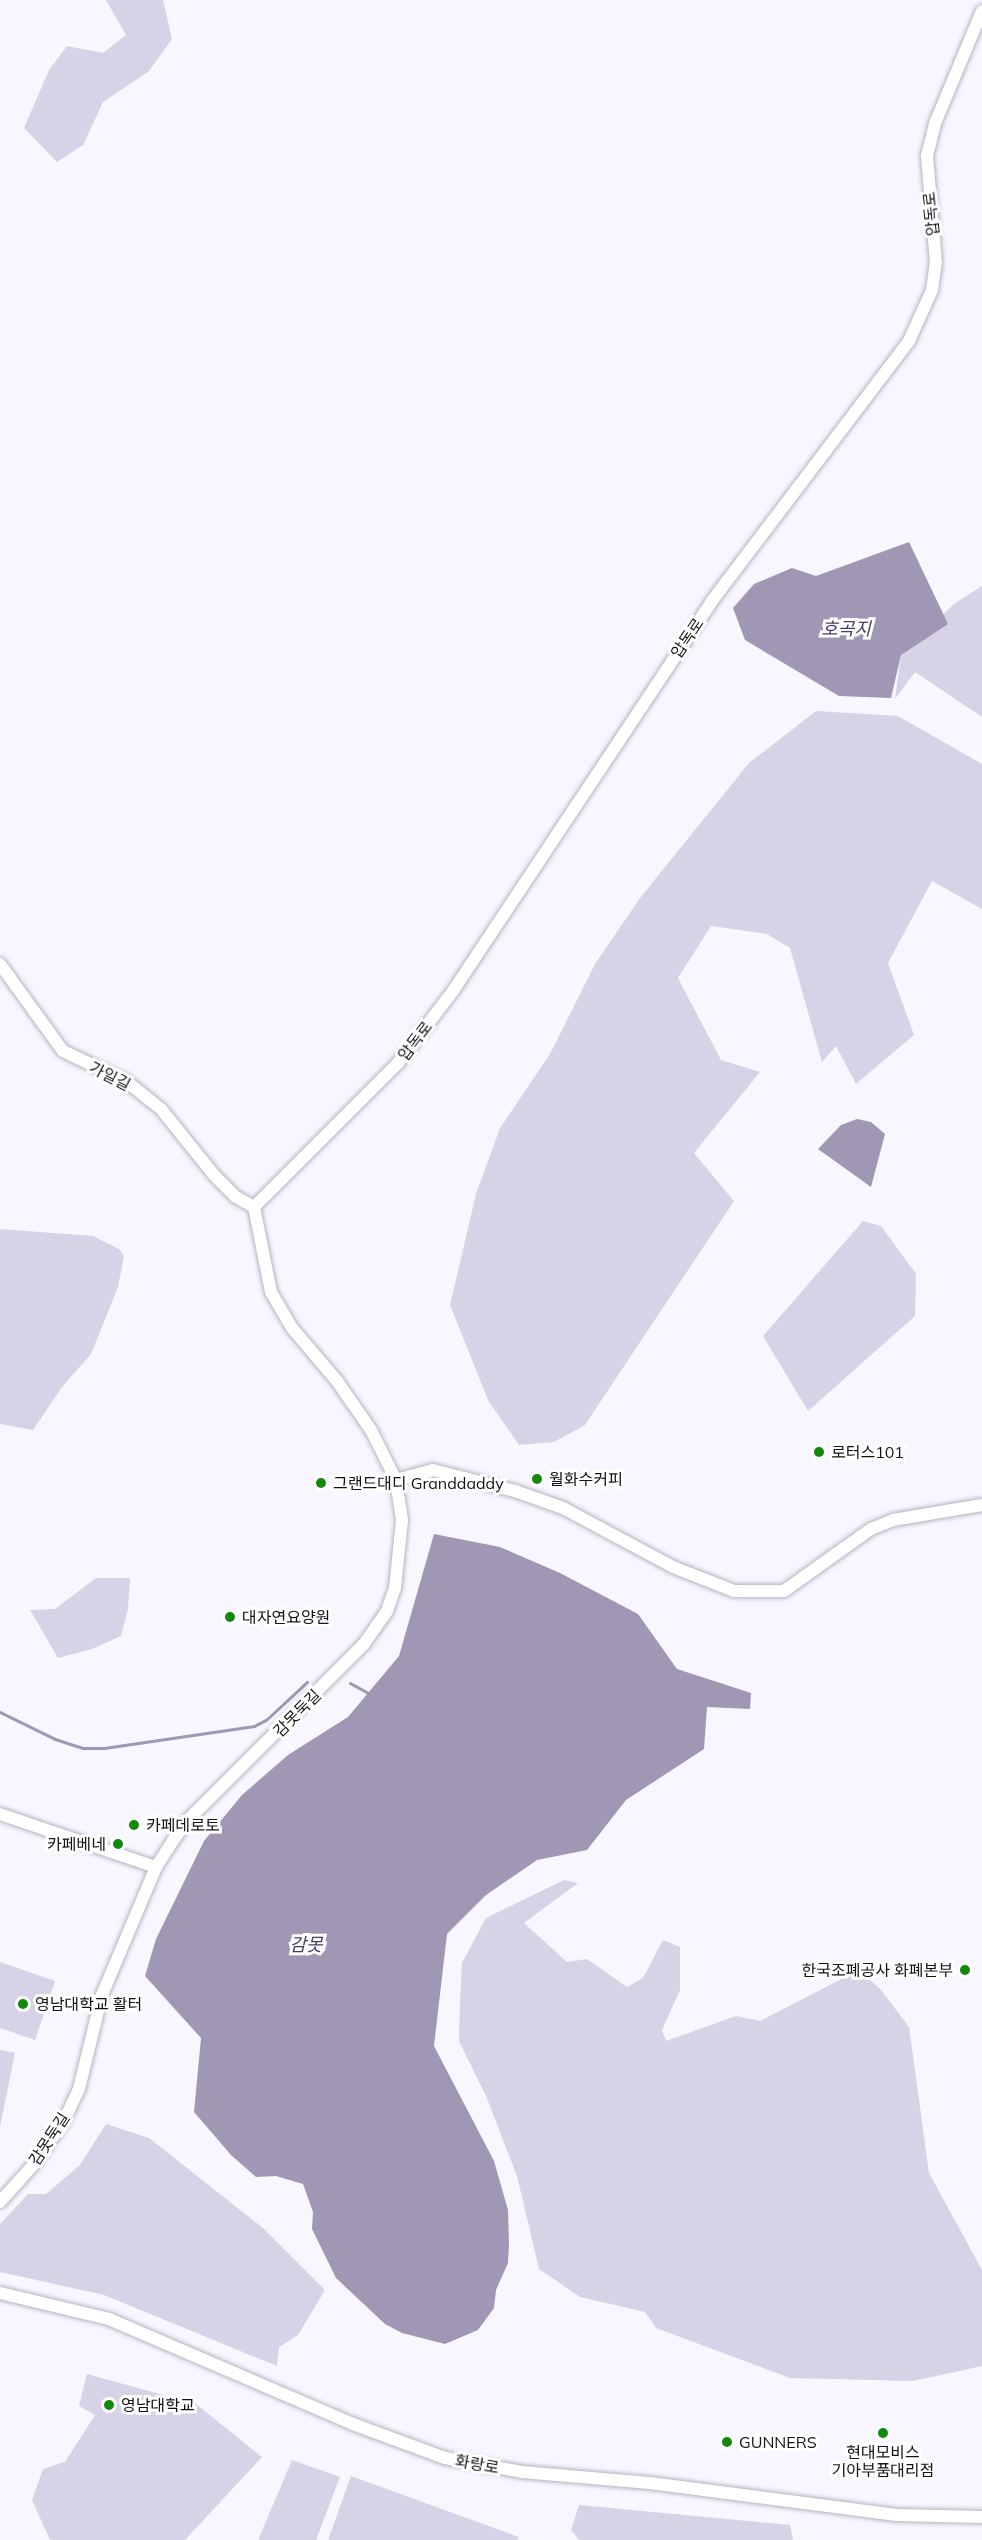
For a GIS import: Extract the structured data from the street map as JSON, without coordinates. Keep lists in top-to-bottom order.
{
  "streets": {
    "street": [
      "압독로",
      "가일길",
      "감못둑길",
      "화랑로"
    ]
  },
  "crossings": [
    ["압독로", "가일길"],
    ["압독로", "감못둑길"],
    ["가일길", "감못둑길"]
  ],
  "water": ["호곡지", "감못"],
  "places": [
    "로터스101",
    "월화수커피",
    "그랜드대디 Granddaddy",
    "대자연요양원",
    "카페데로토",
    "카페베네",
    "한국조폐공사 화폐본부",
    "영남대학교 활터",
    "영남대학교",
    "현대모비스 기아부품대리점",
    "GUNNERS"
  ]
}
